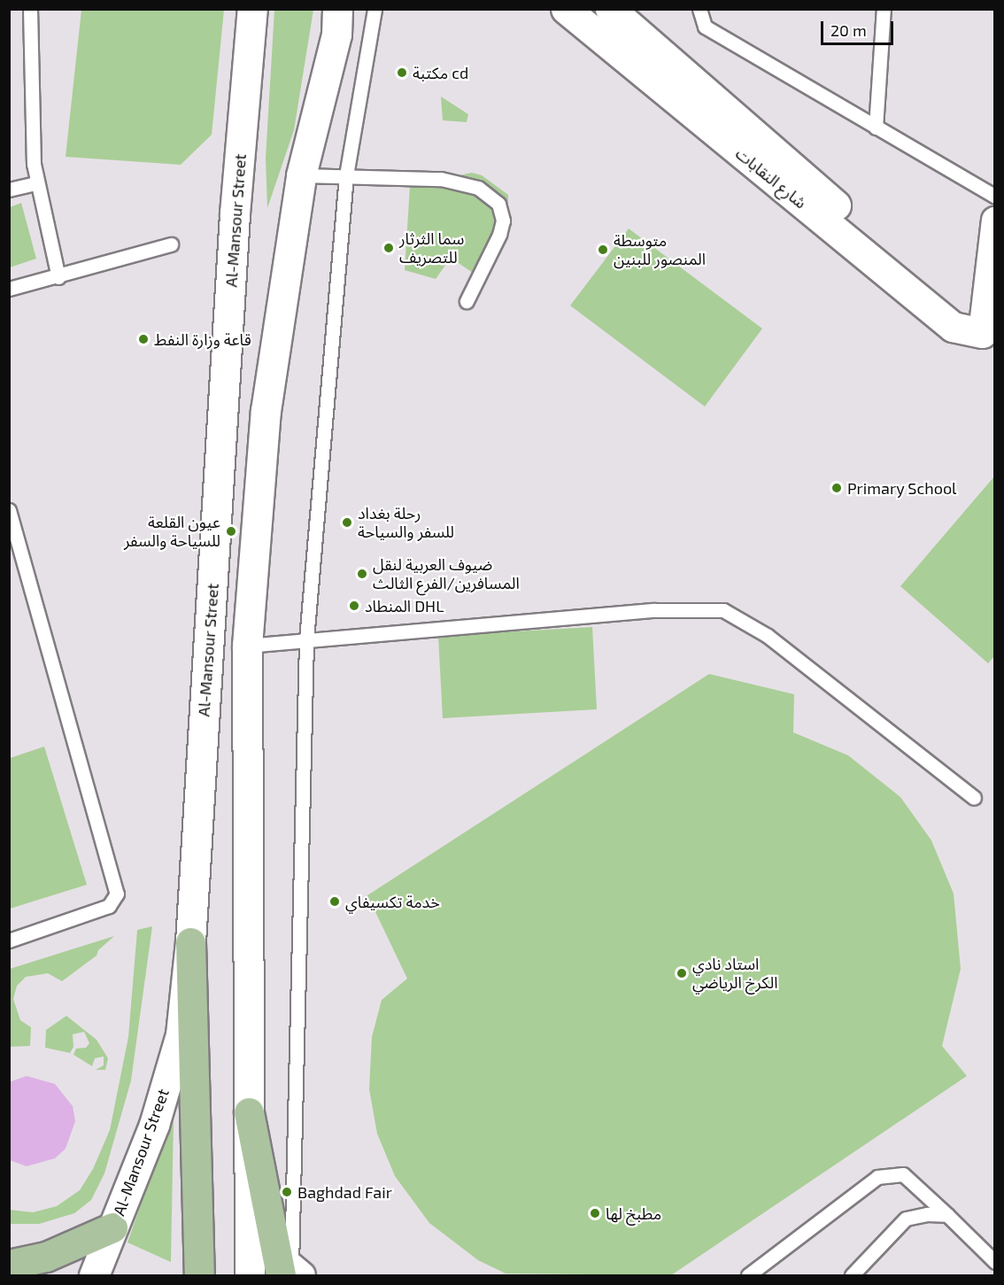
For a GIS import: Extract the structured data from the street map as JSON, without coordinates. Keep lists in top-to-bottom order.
{
  "streets": {
    "main road": ["شارع النقابات", "Al-Mansour Street"]
  },
  "places": [
    "مكتبة cd",
    "سما الثرثار للتصريف",
    "متوسطة المنصور للبنين",
    "قاعة وزارة النفط",
    "Primary School",
    "رحلة بغداد للسفر والسياحة",
    "عيون القلعة للسياحة والسفر",
    "ضيوف العربية لنقل المسافرين/الفرع الثالث",
    "المنطاد DHL",
    "خدمة تكسيفاي",
    "استاد نادي الكرخ الرياضي",
    "Baghdad Fair",
    "مطبخ لها"
  ],
  "scale_bar": "20 m"
}
